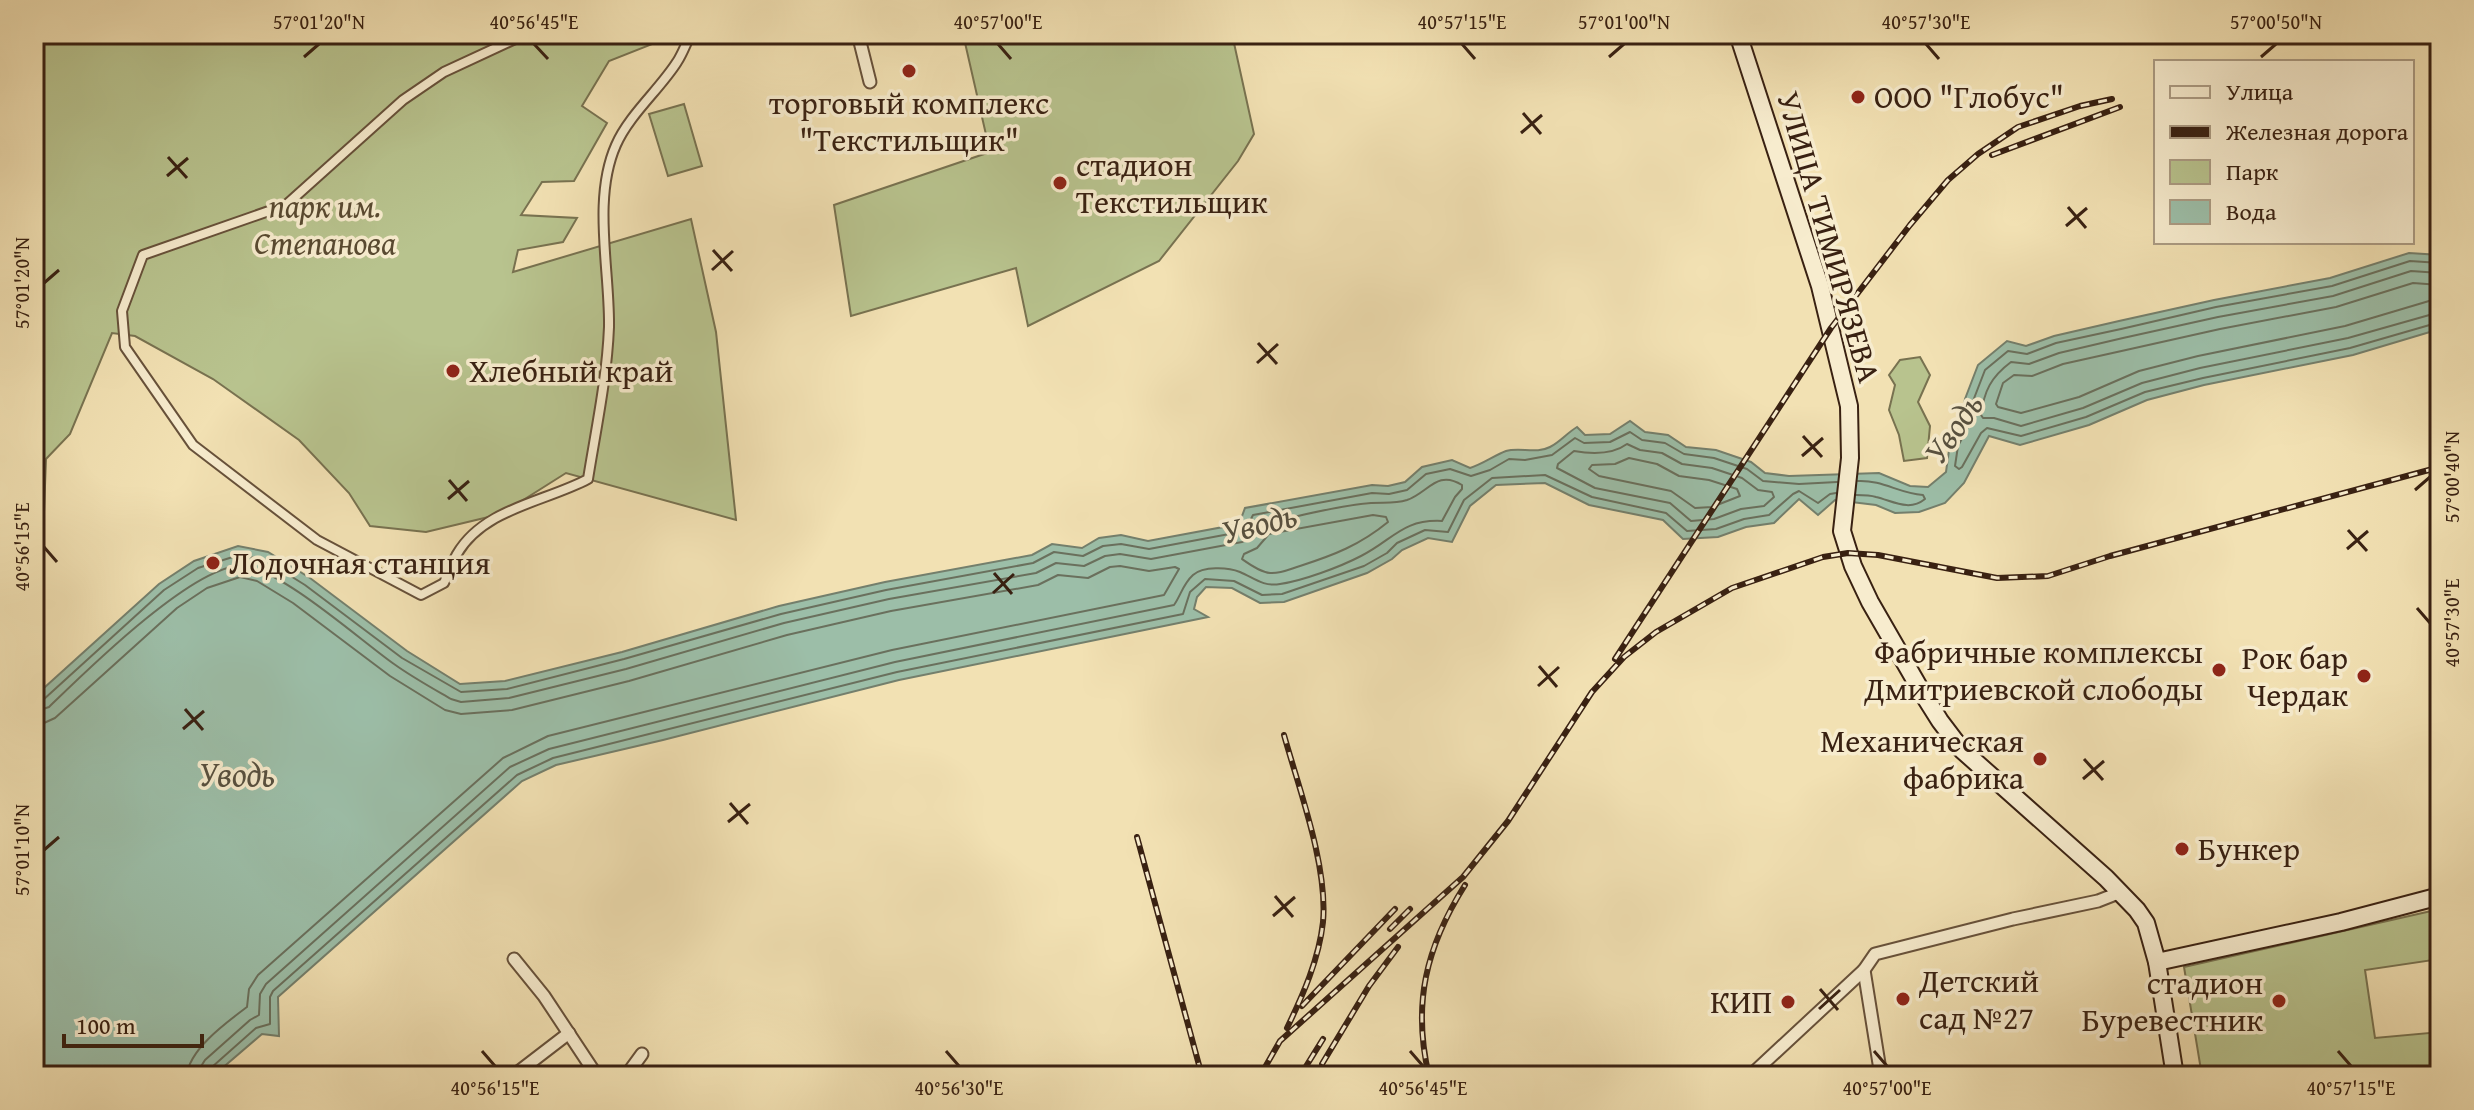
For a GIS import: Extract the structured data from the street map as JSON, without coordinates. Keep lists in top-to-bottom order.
{
  "streets": {
    "main road": ["УЛИЦА ТИМИРЯЗЕВА"]
  },
  "water": ["Уводь"],
  "parks": ["парк им. Степанова"],
  "places": [
    "торговый комплекс \"Текстильщик\"",
    "ООО \"Глобус\"",
    "стадион Текстильщик",
    "Хлебный край",
    "Лодочная станция",
    "Фабричные комплексы Дмитриевской слободы",
    "Рок бар Чердак",
    "Механическая фабрика",
    "Бункер",
    "Детский сад №27",
    "стадион Буревестник",
    "КИП"
  ],
  "legend": [
    "Улица",
    "Железная дорога",
    "Парк",
    "Вода"
  ],
  "scale_bar": "100 m",
  "coordinates": [
    "57°01'20\"N",
    "40°56'45\"E",
    "40°57'00\"E",
    "40°57'15\"E",
    "57°01'00\"N",
    "40°57'30\"E",
    "57°00'50\"N",
    "57°00'40\"N",
    "40°56'15\"E",
    "57°01'10\"N",
    "40°56'30\"E"
  ]
}
